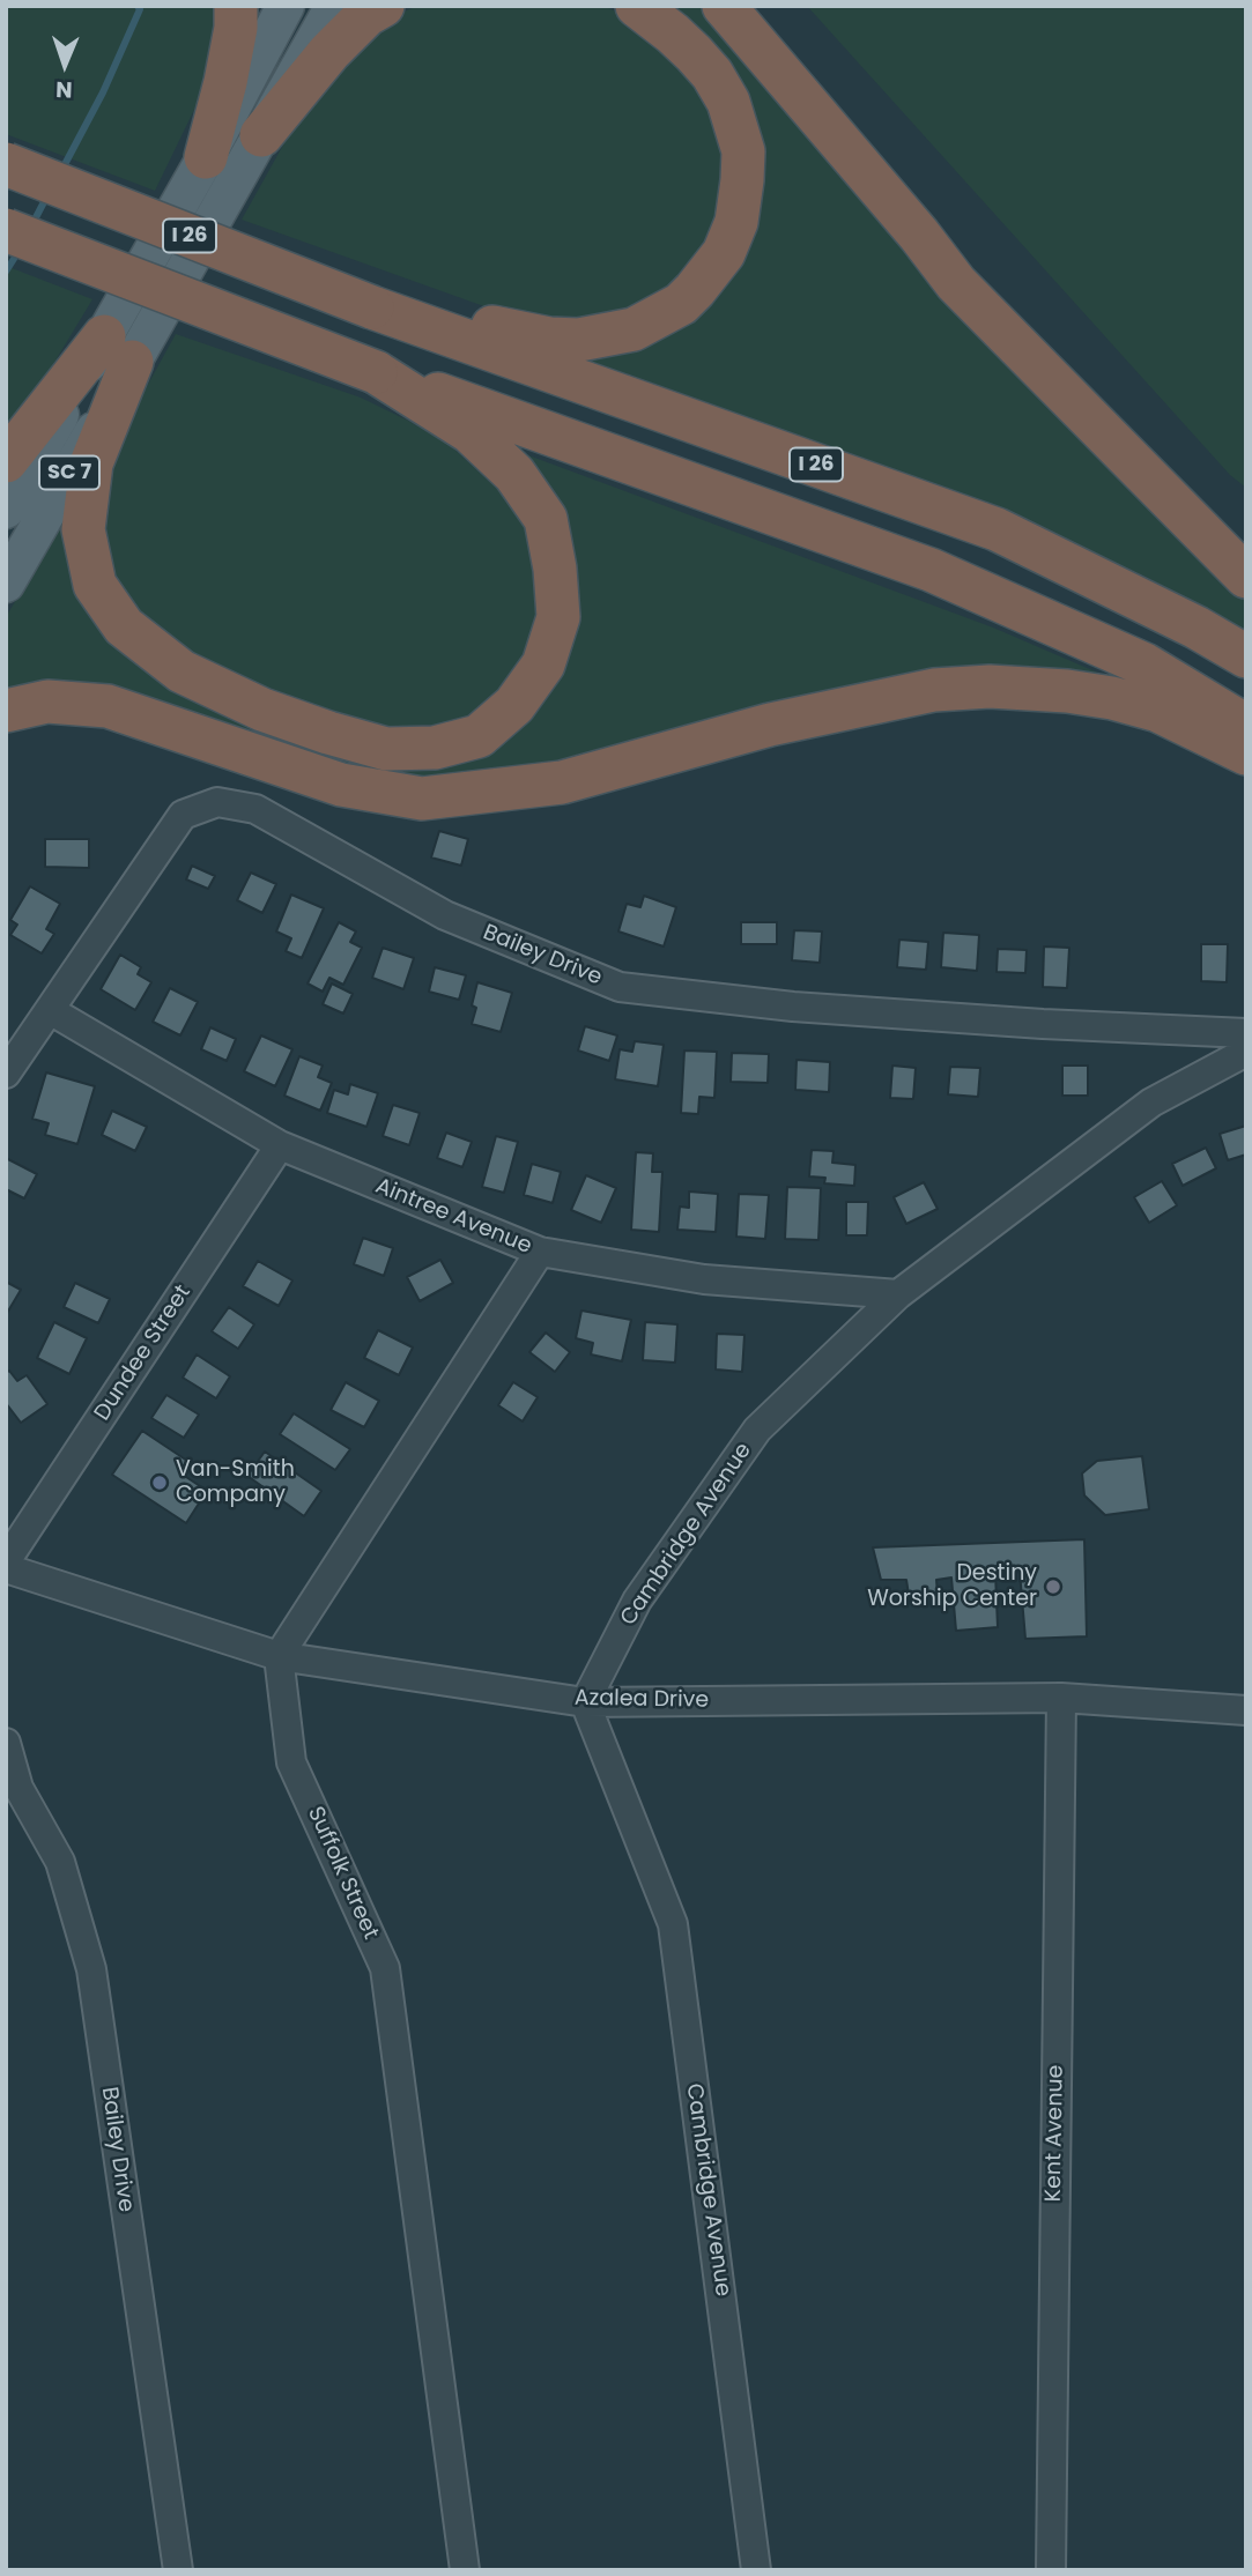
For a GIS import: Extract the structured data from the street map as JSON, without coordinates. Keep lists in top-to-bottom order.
{
  "streets": {
    "highway": ["I 26"],
    "main road": ["SC 7"],
    "street": [
      "Bailey Drive",
      "Aintree Avenue",
      "Dundee Street",
      "Cambridge Avenue",
      "Azalea Drive",
      "Suffolk Street",
      "Kent Avenue"
    ]
  },
  "crossings": [
    ["Bailey Drive", "Aintree Avenue"],
    ["Aintree Avenue", "Dundee Street"],
    ["Aintree Avenue", "Cambridge Avenue"],
    ["Cambridge Avenue", "Azalea Drive"],
    ["Azalea Drive", "Suffolk Street"],
    ["Azalea Drive", "Kent Avenue"]
  ],
  "places": ["Van-Smith Company", "Destiny Worship Center"],
  "north": "bottom"
}
